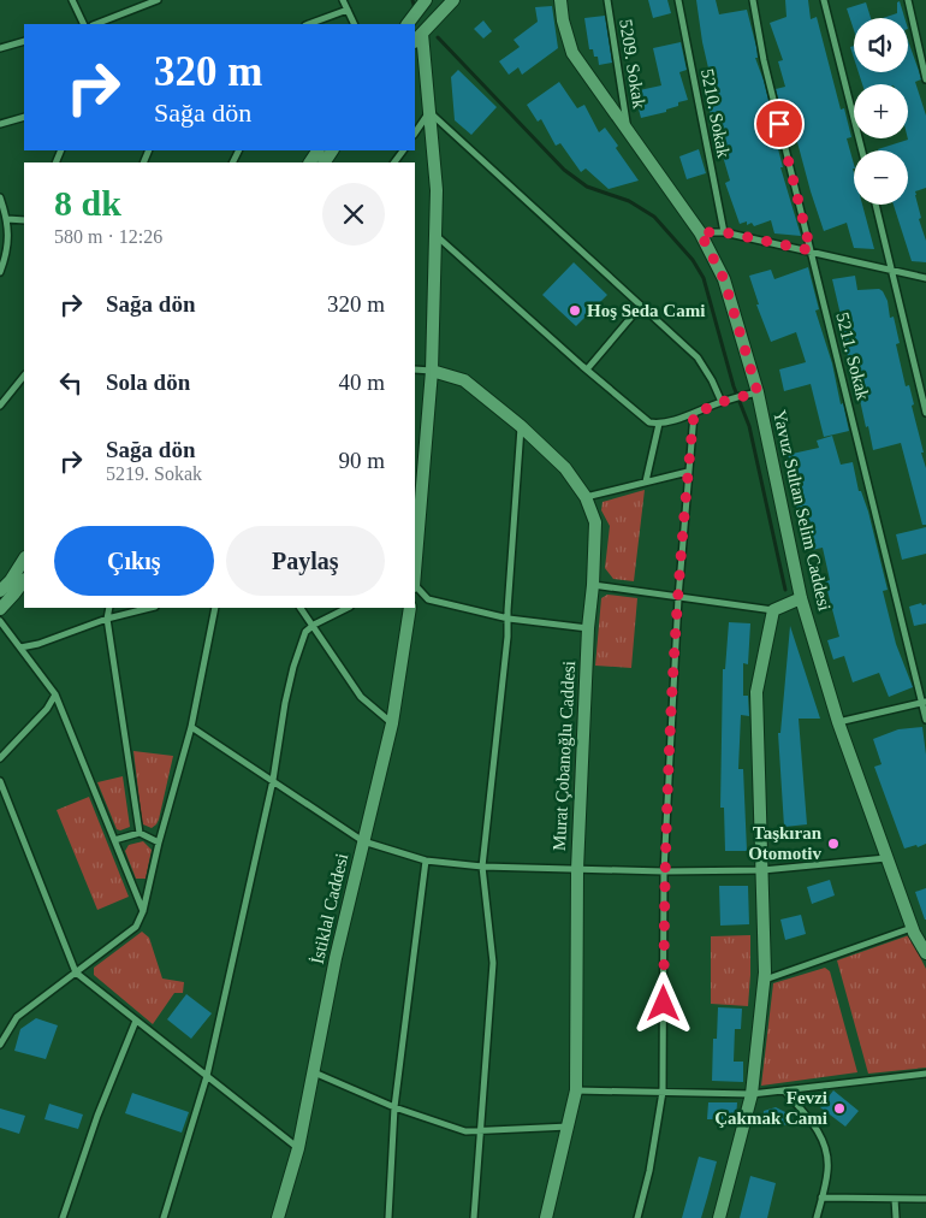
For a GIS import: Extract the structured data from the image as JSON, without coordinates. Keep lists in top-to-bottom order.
{
  "streets": {
    "street": [
      "5209. Sokak",
      "5210. Sokak",
      "5211. Sokak",
      "Yavuz Sultan Selim Caddesi",
      "Murat Çobanoğlu Caddesi",
      "İstiklal Caddesi"
    ]
  },
  "crossings": [
    ["5209. Sokak", "Yavuz Sultan Selim Caddesi"]
  ],
  "places": ["Hoş Seda Cami", "Taşkıran Otomotiv", "Fevzi Çakmak Cami"],
  "page": {
    "map_buttons": ["+", "−"],
    "turn": ["320 m", "Sağa dön"],
    "heading": ["8 dk", "580 m · 12:26"],
    "list": [
      {
        "name": "Sağa dön",
        "value": "320 m"
      },
      {
        "name": "Sola dön",
        "value": "40 m"
      },
      {
        "name": "Sağa dön",
        "note": "5219. Sokak",
        "value": "90 m"
      }
    ],
    "buttons": ["Çıkış", "Paylaş"]
  }
}
